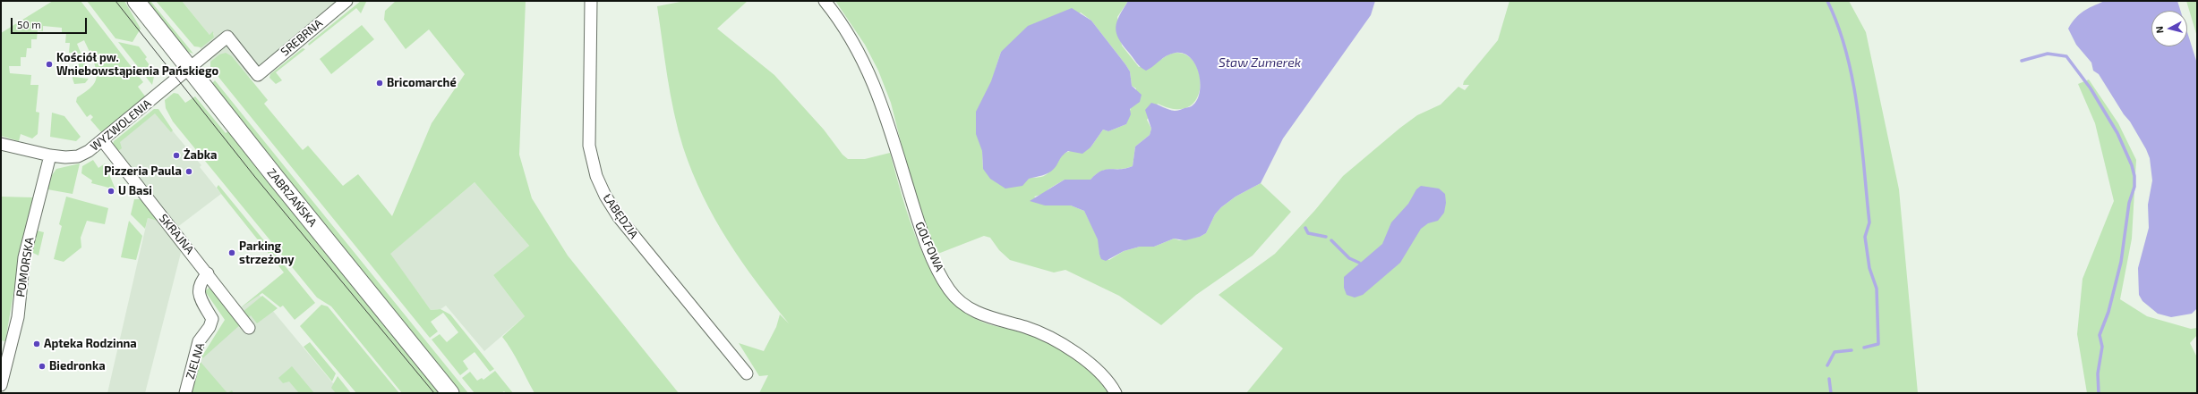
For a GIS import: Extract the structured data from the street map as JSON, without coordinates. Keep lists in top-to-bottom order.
{
  "streets": {
    "main road": ["ZABRZAŃSKA"],
    "street": [
      "SREBRNA",
      "WYZWOLENIA",
      "ŁABĘDZIA",
      "SKRAJNA",
      "GOLFOWA",
      "POMORSKA",
      "ZIELNA"
    ]
  },
  "crossings": [
    ["SREBRNA", "WYZWOLENIA"],
    ["WYZWOLENIA", "ZABRZAŃSKA"],
    ["WYZWOLENIA", "SKRAJNA"],
    ["WYZWOLENIA", "POMORSKA"],
    ["SKRAJNA", "ZIELNA"]
  ],
  "water": ["Staw Zumerek"],
  "places": [
    "Kościół pw. Wniebowstąpienia Pańskiego",
    "Bricomarché",
    "Żabka",
    "Pizzeria Paula",
    "U Basi",
    "Parking strzeżony",
    "Apteka Rodzinna",
    "Biedronka"
  ],
  "scale_bar": "50 m",
  "north": "left"
}
